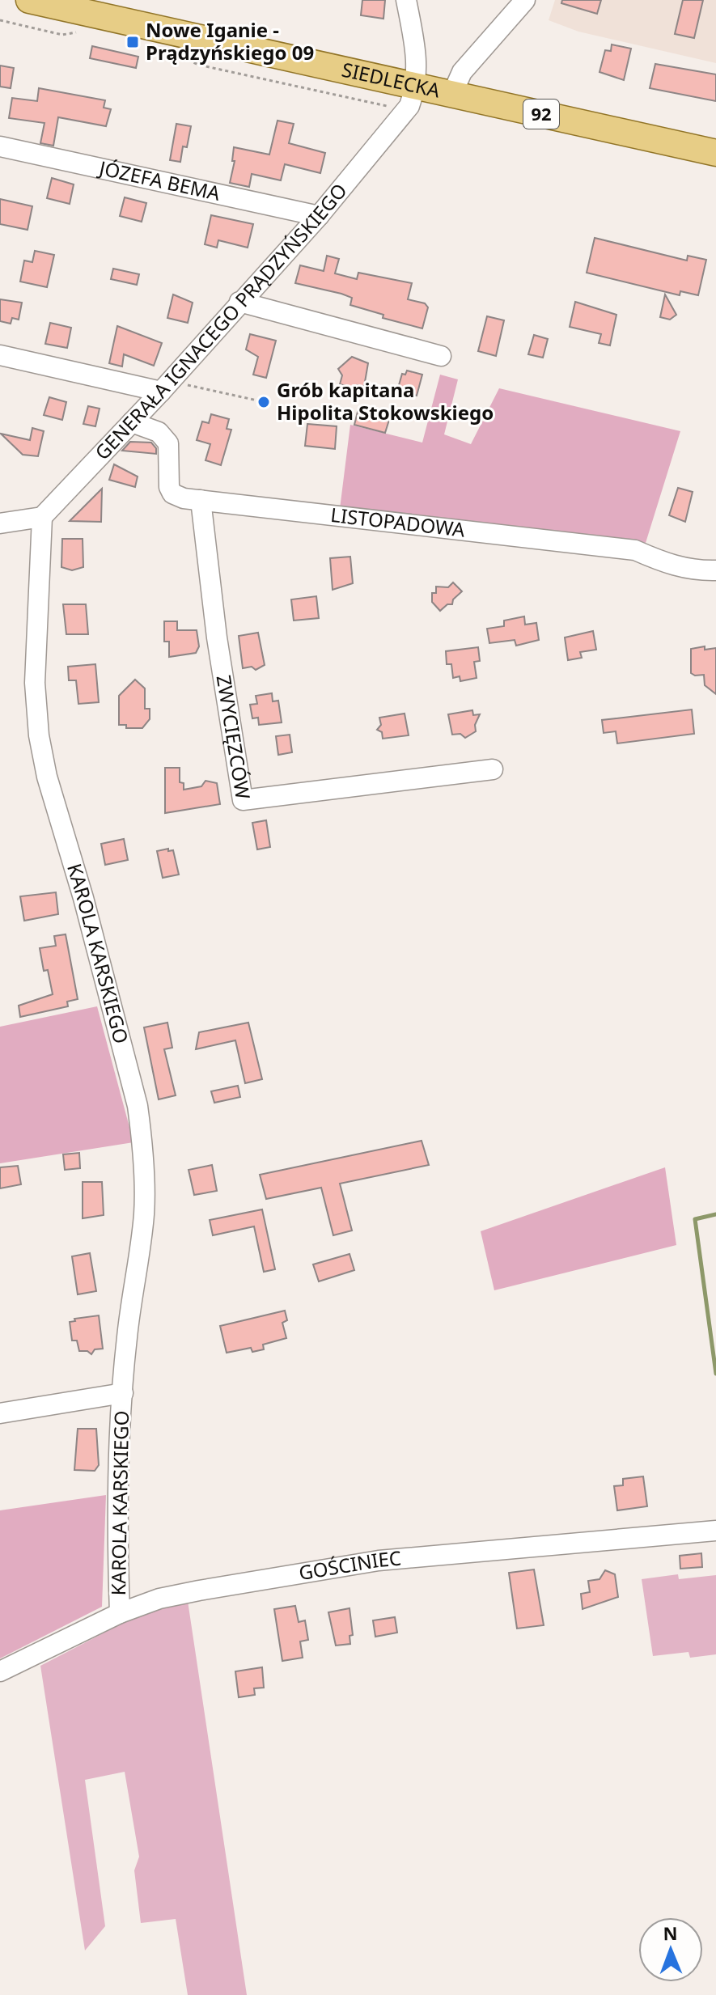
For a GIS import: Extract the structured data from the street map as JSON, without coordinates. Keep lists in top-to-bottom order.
{
  "streets": {
    "main road": ["SIEDLECKA", "92"],
    "street": [
      "JÓZEFA BEMA",
      "GENERAŁA IGNACEGO PRĄDZYŃSKIEGO",
      "LISTOPADOWA",
      "ZWYCIĘZCÓW",
      "KAROLA KARSKIEGO",
      "GOŚCINIEC"
    ]
  },
  "crossings": [
    ["SIEDLECKA", "GENERAŁA IGNACEGO PRĄDZYŃSKIEGO"],
    ["JÓZEFA BEMA", "GENERAŁA IGNACEGO PRĄDZYŃSKIEGO"],
    ["GENERAŁA IGNACEGO PRĄDZYŃSKIEGO", "LISTOPADOWA"],
    ["GENERAŁA IGNACEGO PRĄDZYŃSKIEGO", "KAROLA KARSKIEGO"],
    ["LISTOPADOWA", "ZWYCIĘZCÓW"],
    ["KAROLA KARSKIEGO", "GOŚCINIEC"]
  ],
  "places": {
    "transit": ["Nowe Iganie - Prądzyńskiego 09"],
    "other": ["Grób kapitana Hipolita Stokowskiego"]
  },
  "north": "top"
}
